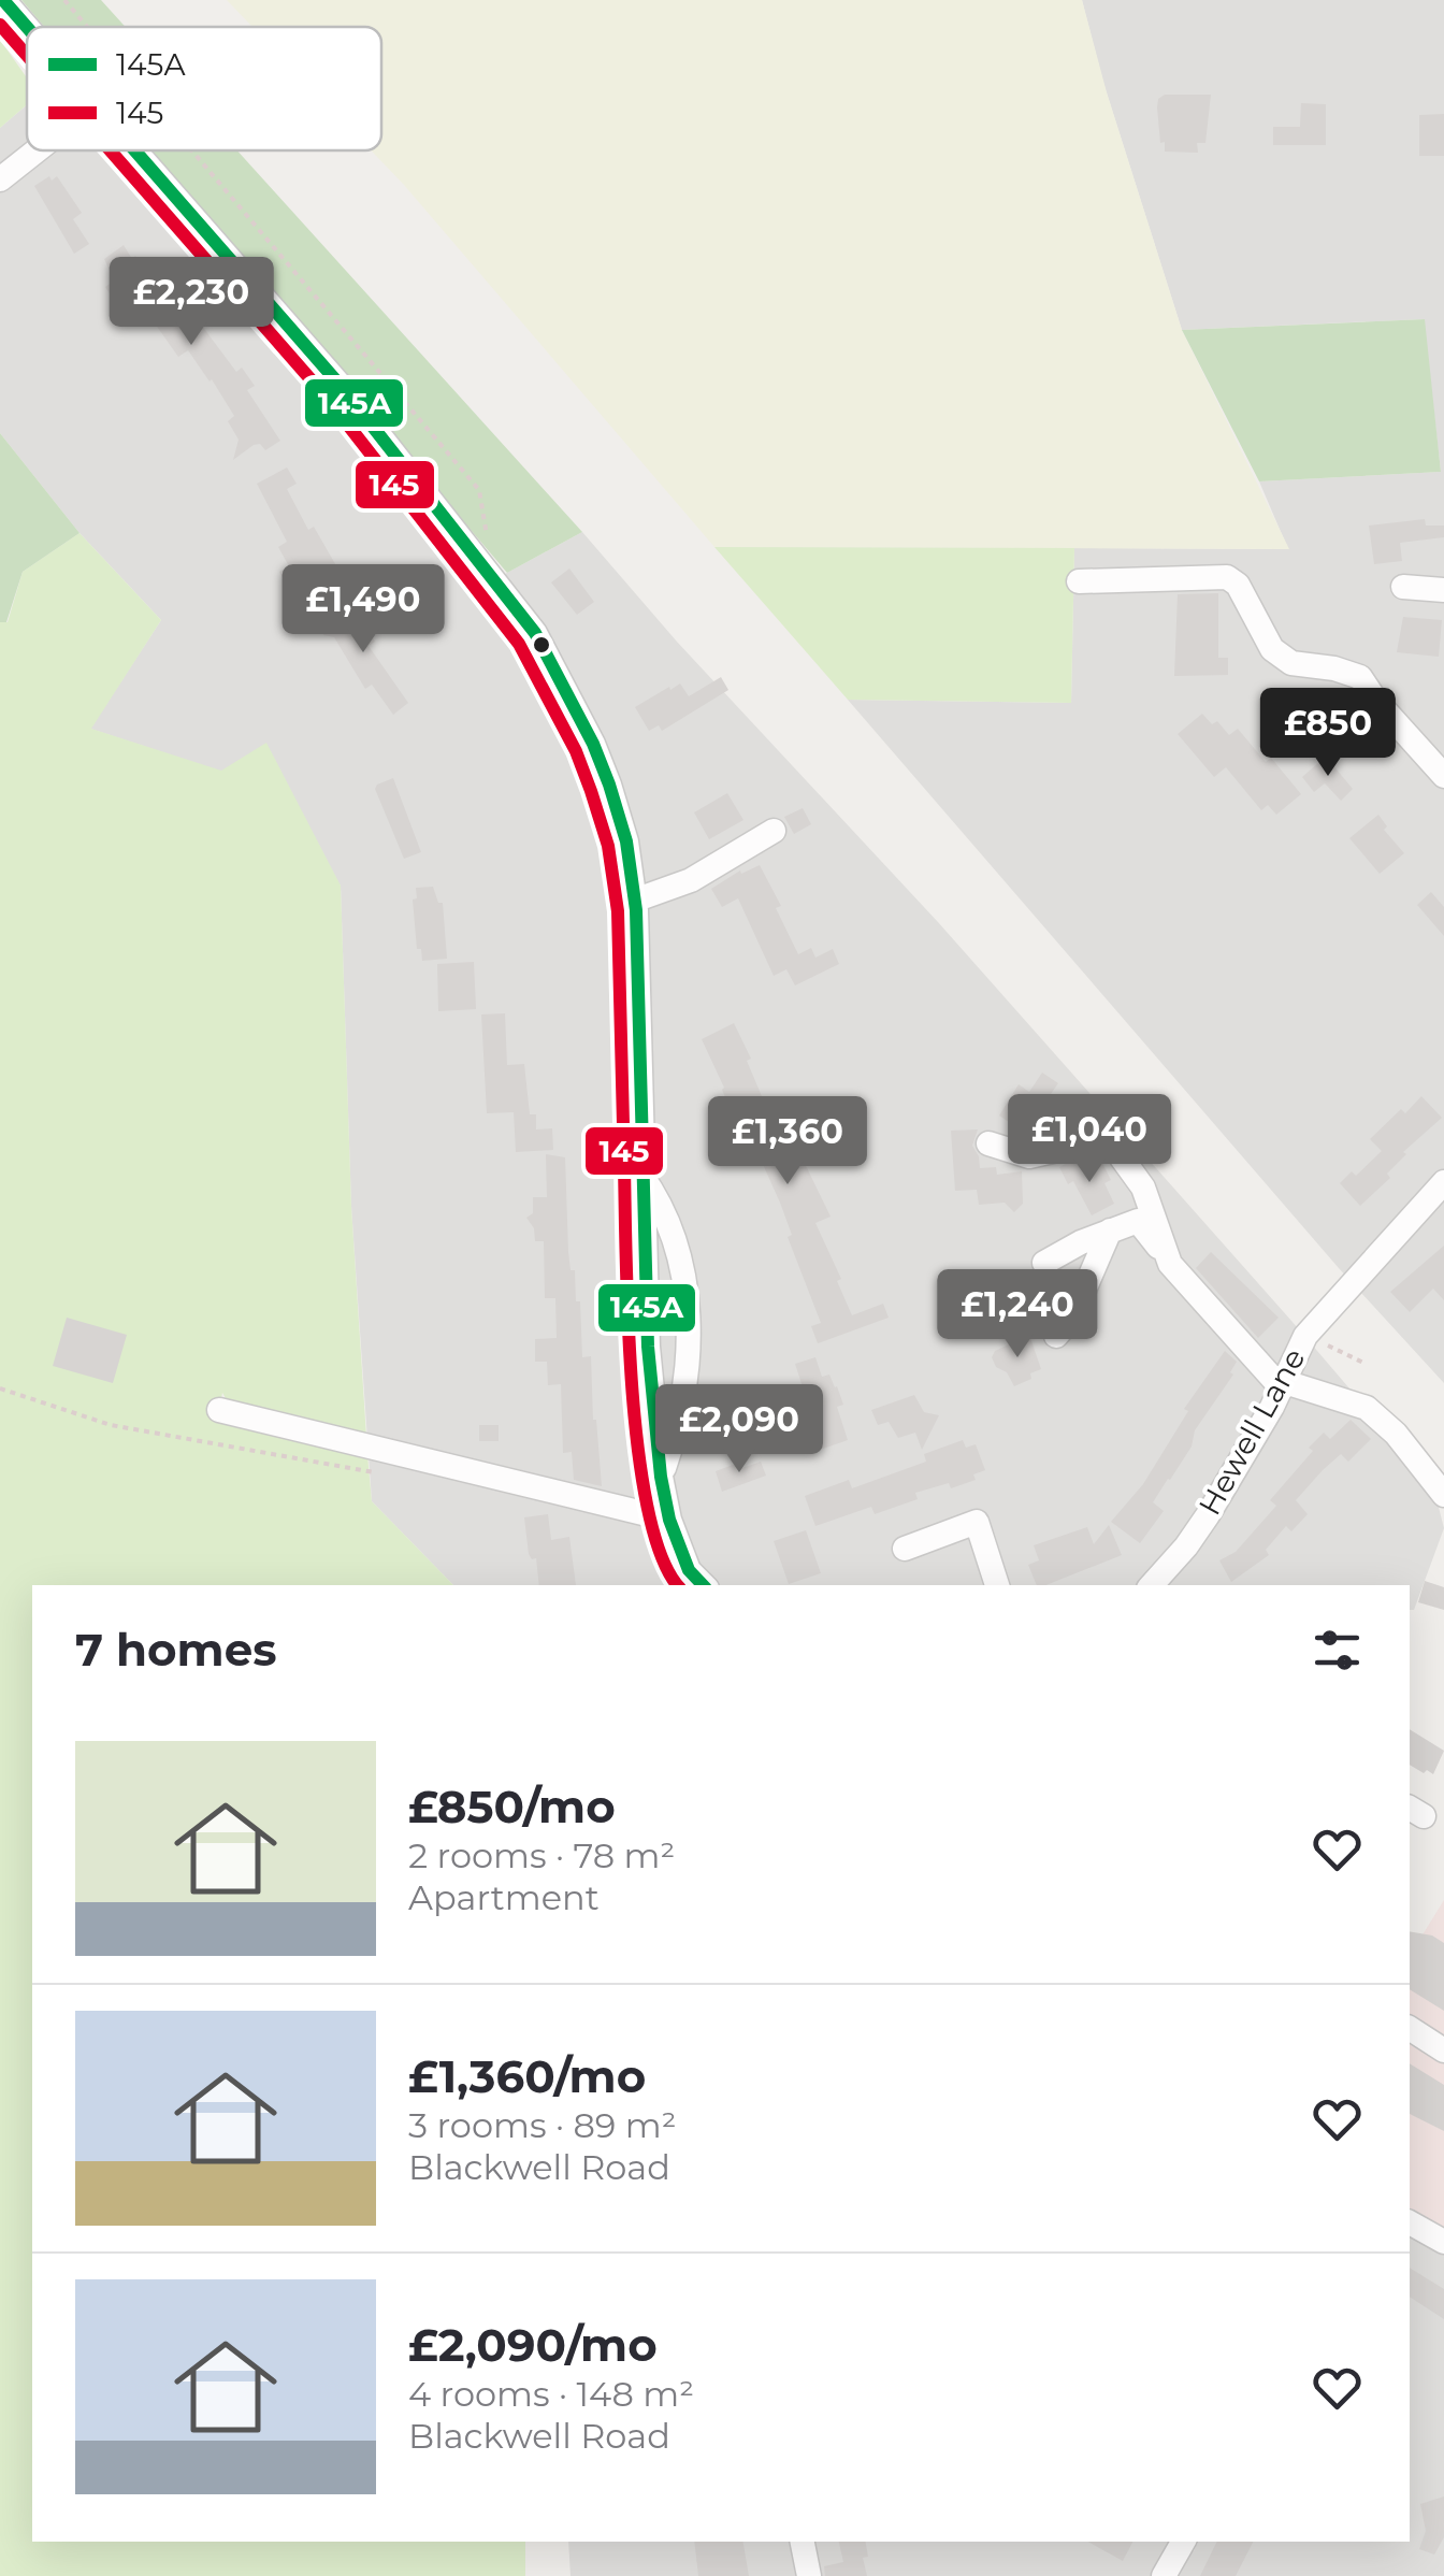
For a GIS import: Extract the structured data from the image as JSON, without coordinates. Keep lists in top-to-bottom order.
{
  "streets": {
    "street": ["Hewell Lane"]
  },
  "lines": ["transit line 145A", "transit line 145"],
  "legend": ["145A", "145"],
  "page": {
    "price": [
      "£2,230",
      "£1,490",
      "£850",
      "£1,040",
      "£1,360",
      "£1,240",
      "£2,090"
    ],
    "heading": "7 homes",
    "list": [
      {
        "name": "£850/mo",
        "note": "2 rooms · 78 m² · Apartment"
      },
      {
        "name": "£1,360/mo",
        "note": "3 rooms · 89 m² · Blackwell Road"
      },
      {
        "name": "£2,090/mo",
        "note": "4 rooms · 148 m² · Blackwell Road"
      }
    ]
  }
}
